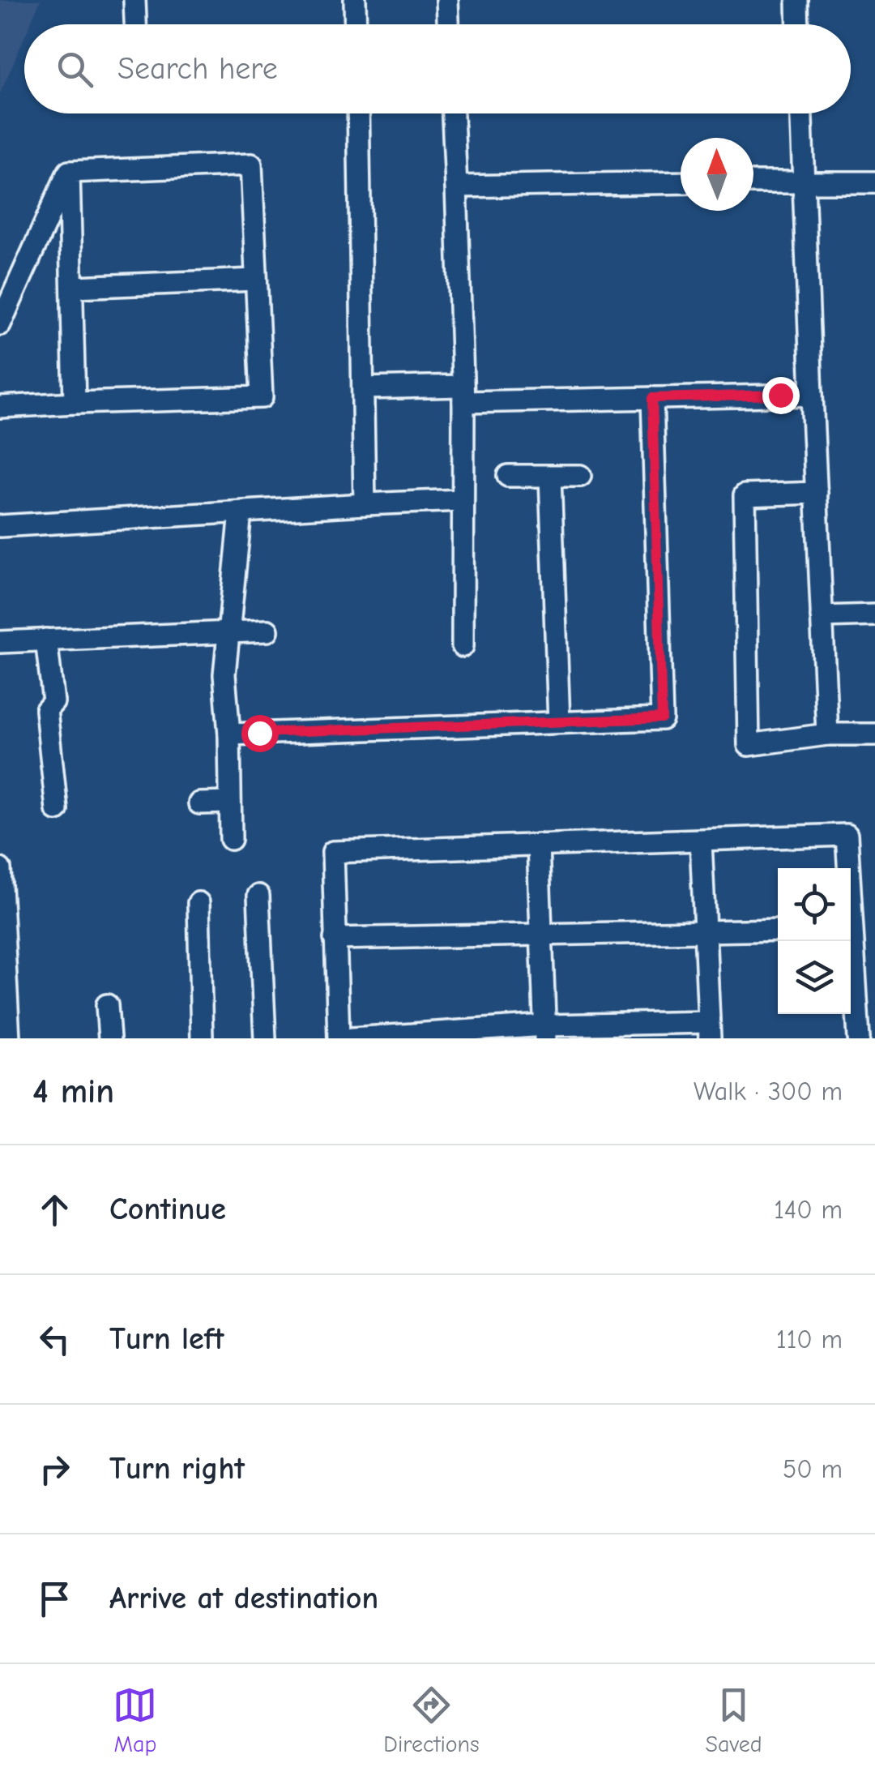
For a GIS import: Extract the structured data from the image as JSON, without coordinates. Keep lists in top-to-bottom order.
{
  "north": "top",
  "page": {
    "search": "Search here",
    "heading": ["4 min", "Walk · 300 m"],
    "list": [
      ["Continue", "140 m"],
      ["Turn left", "110 m"],
      ["Turn right", "50 m"],
      "Arrive at destination"
    ],
    "nav": ["Map", "Directions", "Saved"]
  }
}
